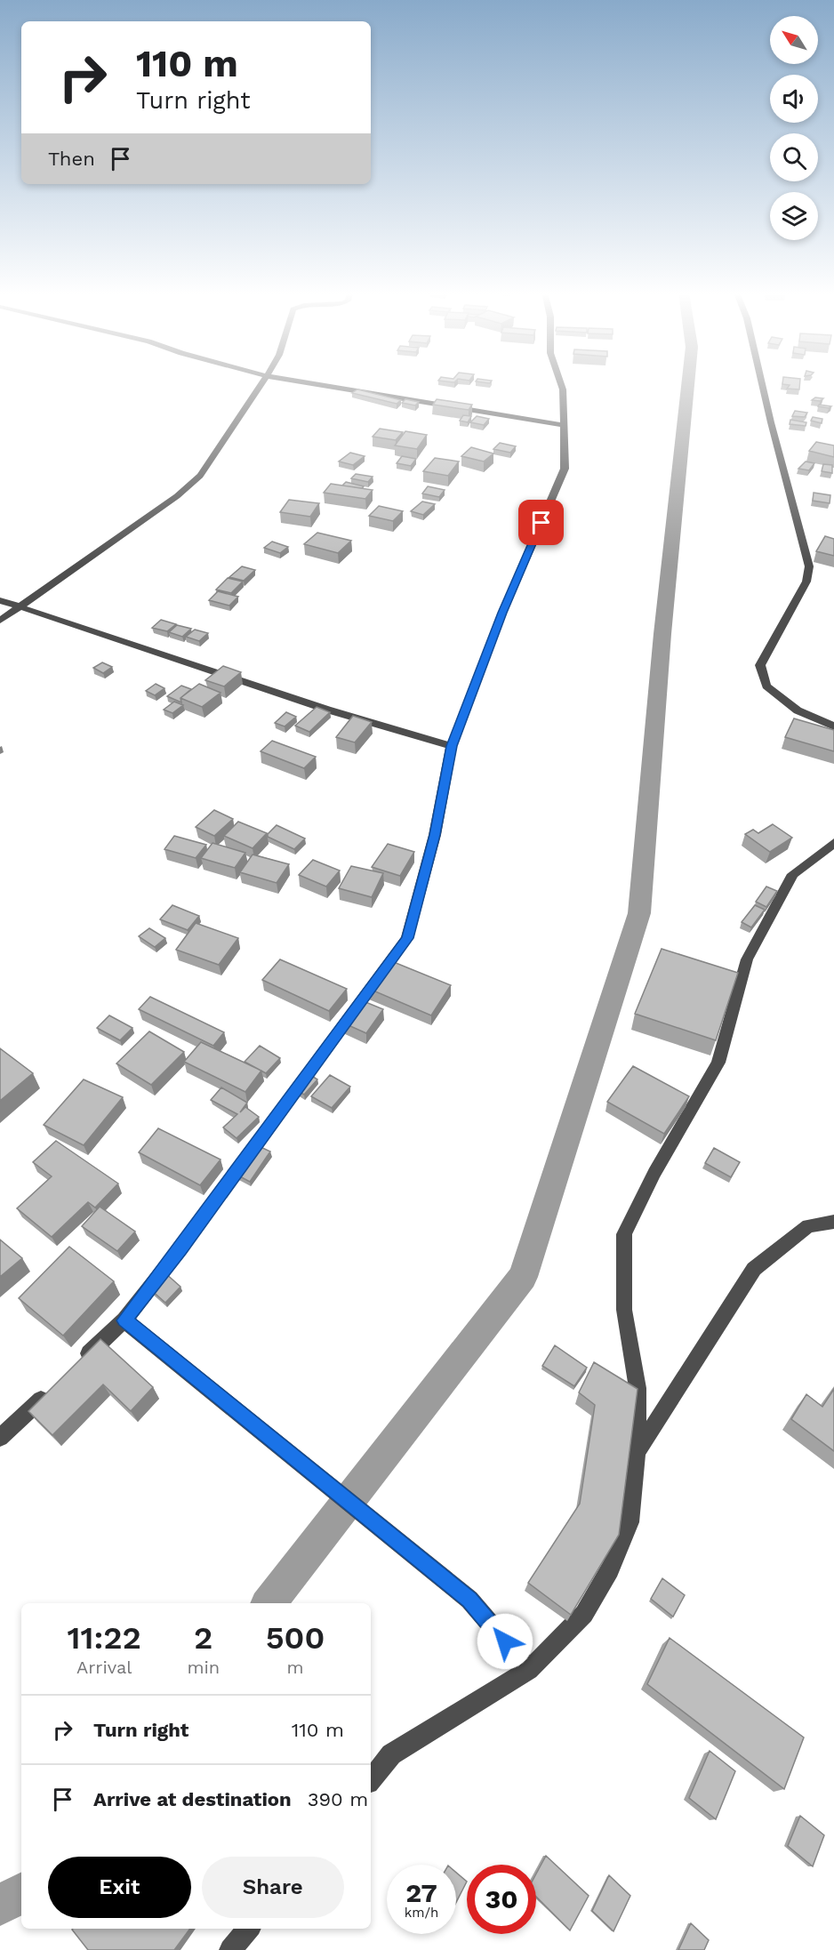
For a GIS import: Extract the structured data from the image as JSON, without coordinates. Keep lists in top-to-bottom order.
{
  "north": "top left",
  "page": {
    "turn": ["110 m", "Turn right"],
    "then": "Then",
    "eta": [
      "11:22",
      "Arrival",
      "2",
      "min",
      "500",
      "m"
    ],
    "list": [
      {
        "name": "Turn right",
        "value": "110 m"
      },
      {
        "name": "Arrive at destination",
        "value": "390 m"
      }
    ],
    "buttons": ["Exit", "Share"],
    "speed": "27 km/h",
    "limit": "30"
  }
}
